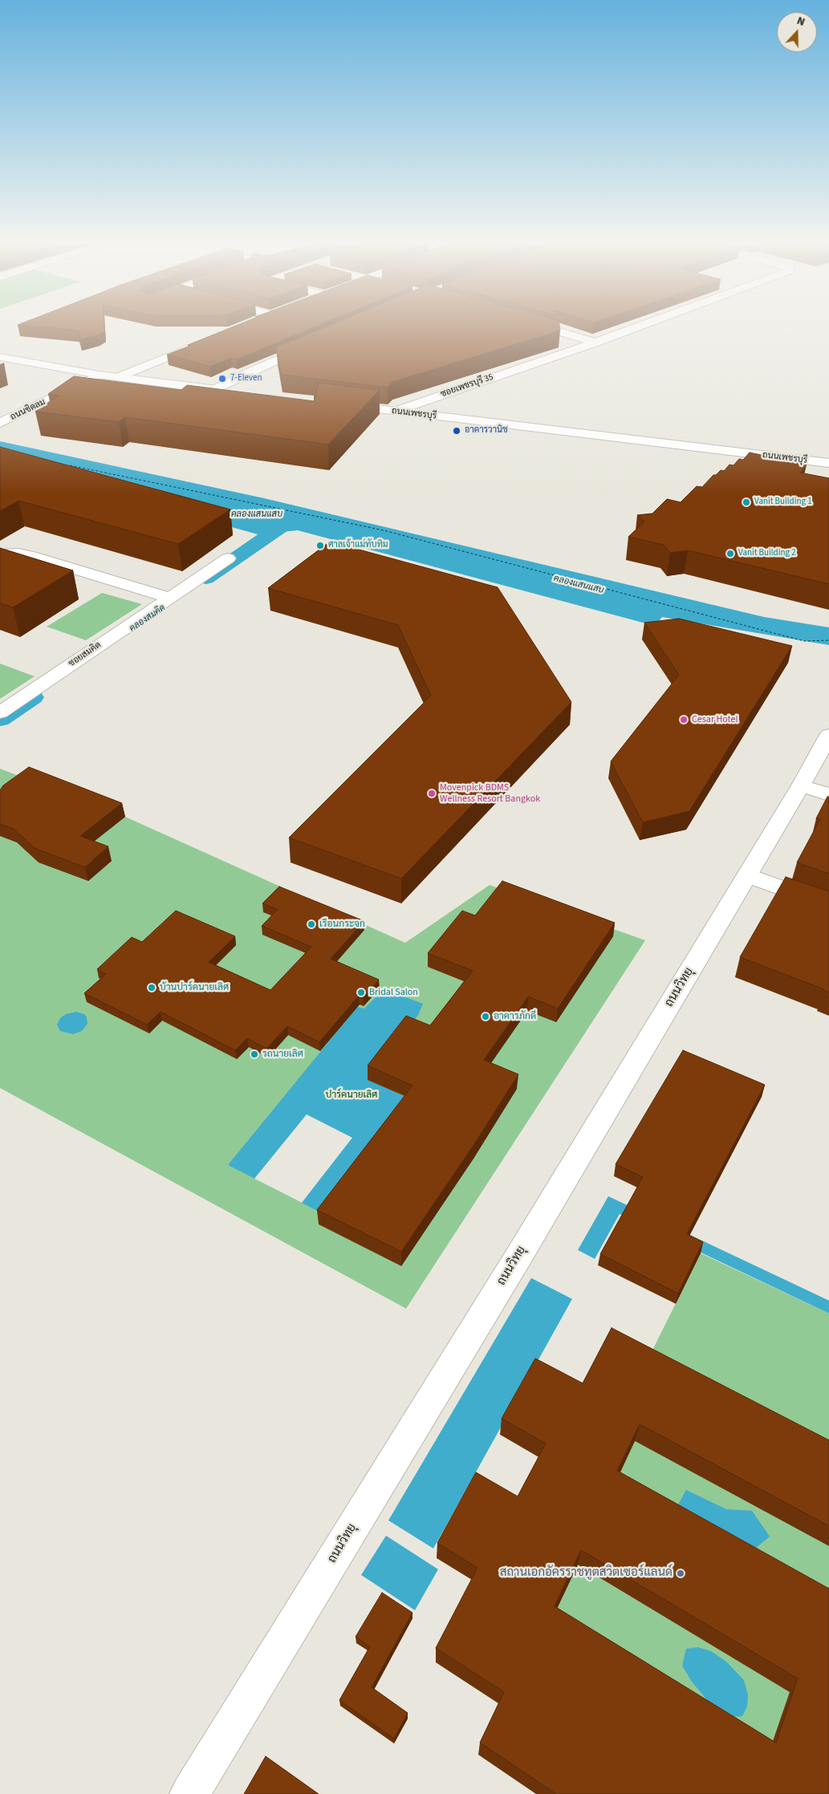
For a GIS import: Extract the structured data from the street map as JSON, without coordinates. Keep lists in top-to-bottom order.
{
  "streets": {
    "street": [
      "ซอยเพชรบุรี 35",
      "ถนนชิดลม",
      "ถนนเพชรบุรี",
      "ซอยสมคิด",
      "ถนนวิทยุ"
    ]
  },
  "crossings": [
    ["ซอยเพชรบุรี 35", "ถนนเพชรบุรี"]
  ],
  "water": ["คลองแสนแสบ", "คลองสมคิด"],
  "parks": ["ปาร์คนายเลิศ"],
  "places": [
    "7-Eleven",
    "อาคารวานิช",
    "Vanit Building 1",
    "ศาลเจ้าแม่ทับทิม",
    "Vanit Building 2",
    "Cesar Hotel",
    "Movenpick BDMS Wellness Resort Bangkok",
    "เรือนกระจก",
    "บ้านปาร์คนายเลิศ",
    "Bridal Salon",
    "อาคารภักดี",
    "รถนายเลิศ",
    "สถานเอกอัครราชทูตสวิตเซอร์แลนด์"
  ],
  "north": "top"
}
